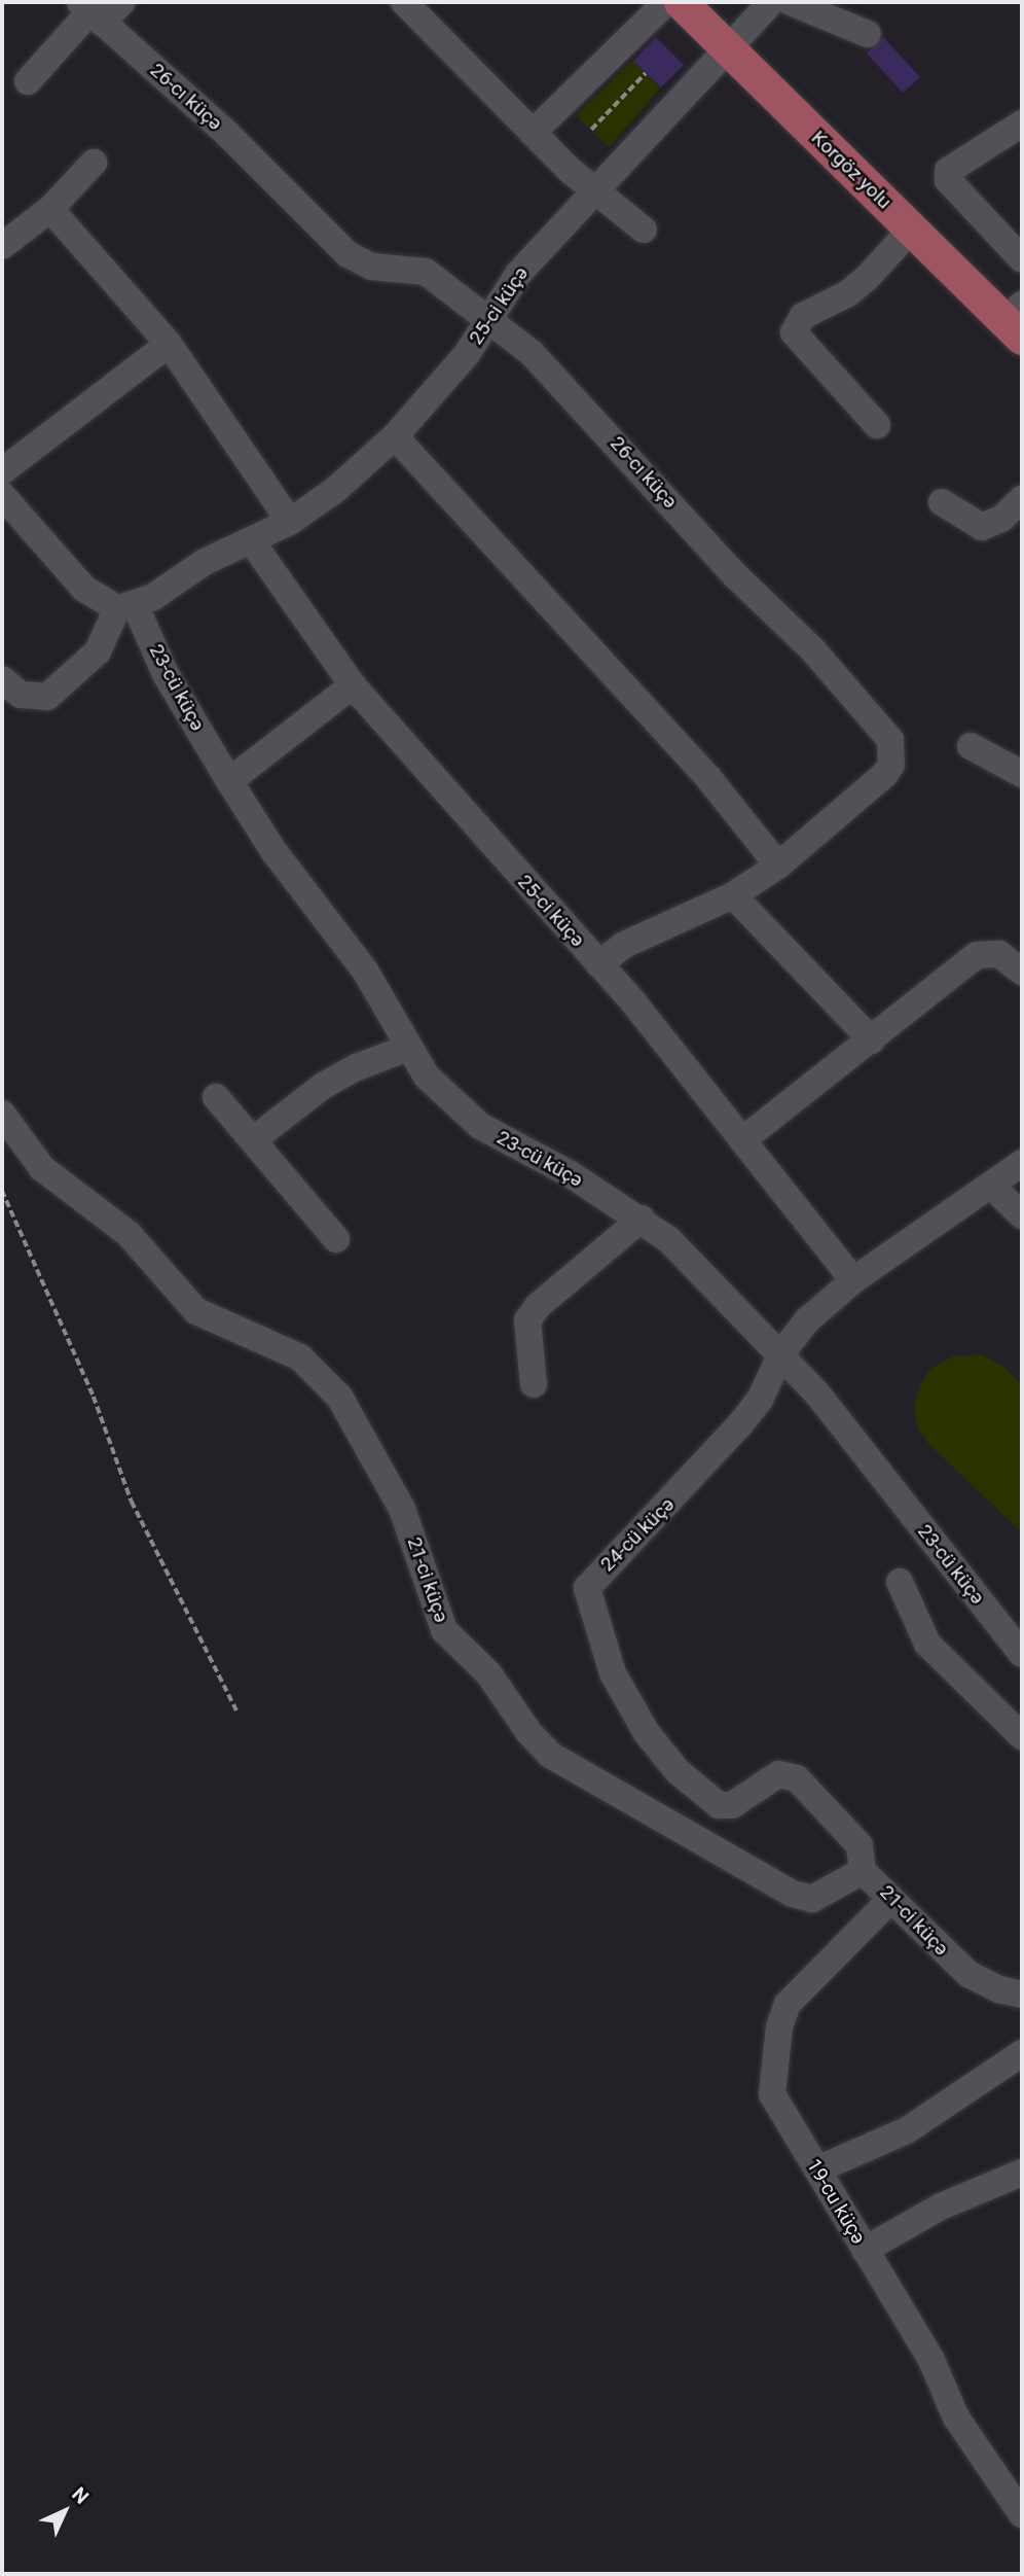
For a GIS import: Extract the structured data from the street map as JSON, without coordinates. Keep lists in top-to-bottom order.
{
  "streets": {
    "main road": ["Korgöz yolu"],
    "street": [
      "26-cı küçə",
      "25-ci küçə",
      "23-cü küçə",
      "24-cü küçə",
      "21-ci küçə",
      "19-cu küçə"
    ]
  },
  "crossings": [
    ["26-cı küçə", "25-ci küçə"],
    ["Korgöz yolu", "25-ci küçə"],
    ["25-ci küçə", "23-cü küçə"],
    ["25-ci küçə", "24-cü küçə"],
    ["23-cü küçə", "24-cü küçə"],
    ["24-cü küçə", "21-ci küçə"],
    ["21-ci küçə", "19-cu küçə"]
  ],
  "north": "top right"
}
